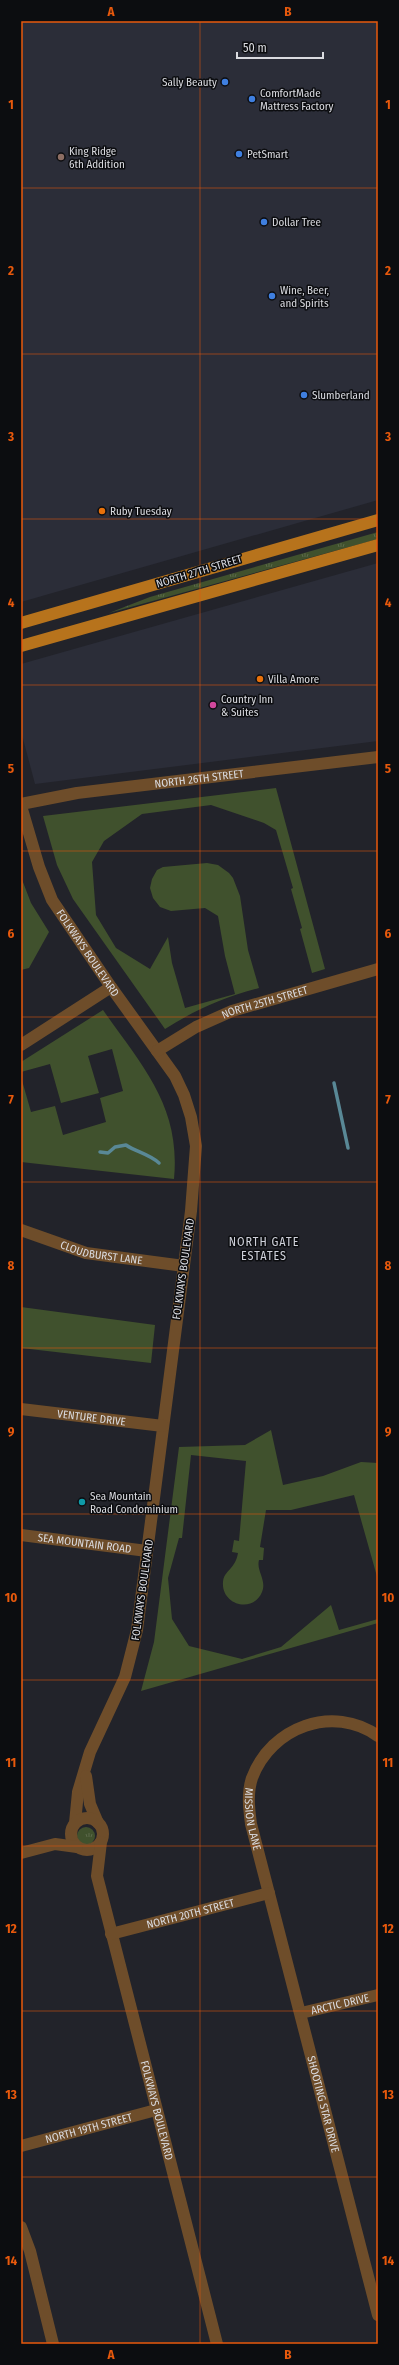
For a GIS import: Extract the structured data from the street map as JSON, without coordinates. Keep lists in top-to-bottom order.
{
  "streets": {
    "main road": ["NORTH 27TH STREET"],
    "street": [
      "NORTH 26TH STREET",
      "FOLKWAYS BOULEVARD",
      "NORTH 25TH STREET",
      "CLOUDBURST LANE",
      "VENTURE DRIVE",
      "SEA MOUNTAIN ROAD",
      "MISSION LANE",
      "NORTH 20TH STREET",
      "ARCTIC DRIVE",
      "SHOOTING STAR DRIVE",
      "NORTH 19TH STREET"
    ]
  },
  "crossings": [
    ["NORTH 26TH STREET", "FOLKWAYS BOULEVARD"],
    ["FOLKWAYS BOULEVARD", "NORTH 25TH STREET"],
    ["FOLKWAYS BOULEVARD", "CLOUDBURST LANE"],
    ["FOLKWAYS BOULEVARD", "VENTURE DRIVE"],
    ["FOLKWAYS BOULEVARD", "SEA MOUNTAIN ROAD"],
    ["FOLKWAYS BOULEVARD", "NORTH 20TH STREET"],
    ["FOLKWAYS BOULEVARD", "NORTH 19TH STREET"],
    ["MISSION LANE", "NORTH 20TH STREET"],
    ["MISSION LANE", "SHOOTING STAR DRIVE"],
    ["NORTH 20TH STREET", "SHOOTING STAR DRIVE"],
    ["ARCTIC DRIVE", "SHOOTING STAR DRIVE"]
  ],
  "districts": ["NORTH GATE ESTATES"],
  "places": [
    "Sally Beauty",
    "ComfortMade Mattress Factory",
    "PetSmart",
    "King Ridge 6th Addition",
    "Dollar Tree",
    "Wine, Beer, and Spirits",
    "Slumberland",
    "Ruby Tuesday",
    "Villa Amore",
    "Country Inn & Suites",
    "Sea Mountain Road Condominium"
  ],
  "scale_bar": "50 m",
  "grid": {
    "columns": ["A", "B"],
    "rows": [
      "1",
      "2",
      "3",
      "4",
      "5",
      "6",
      "7",
      "8",
      "9",
      "10",
      "11",
      "12",
      "13",
      "14"
    ]
  }
}
